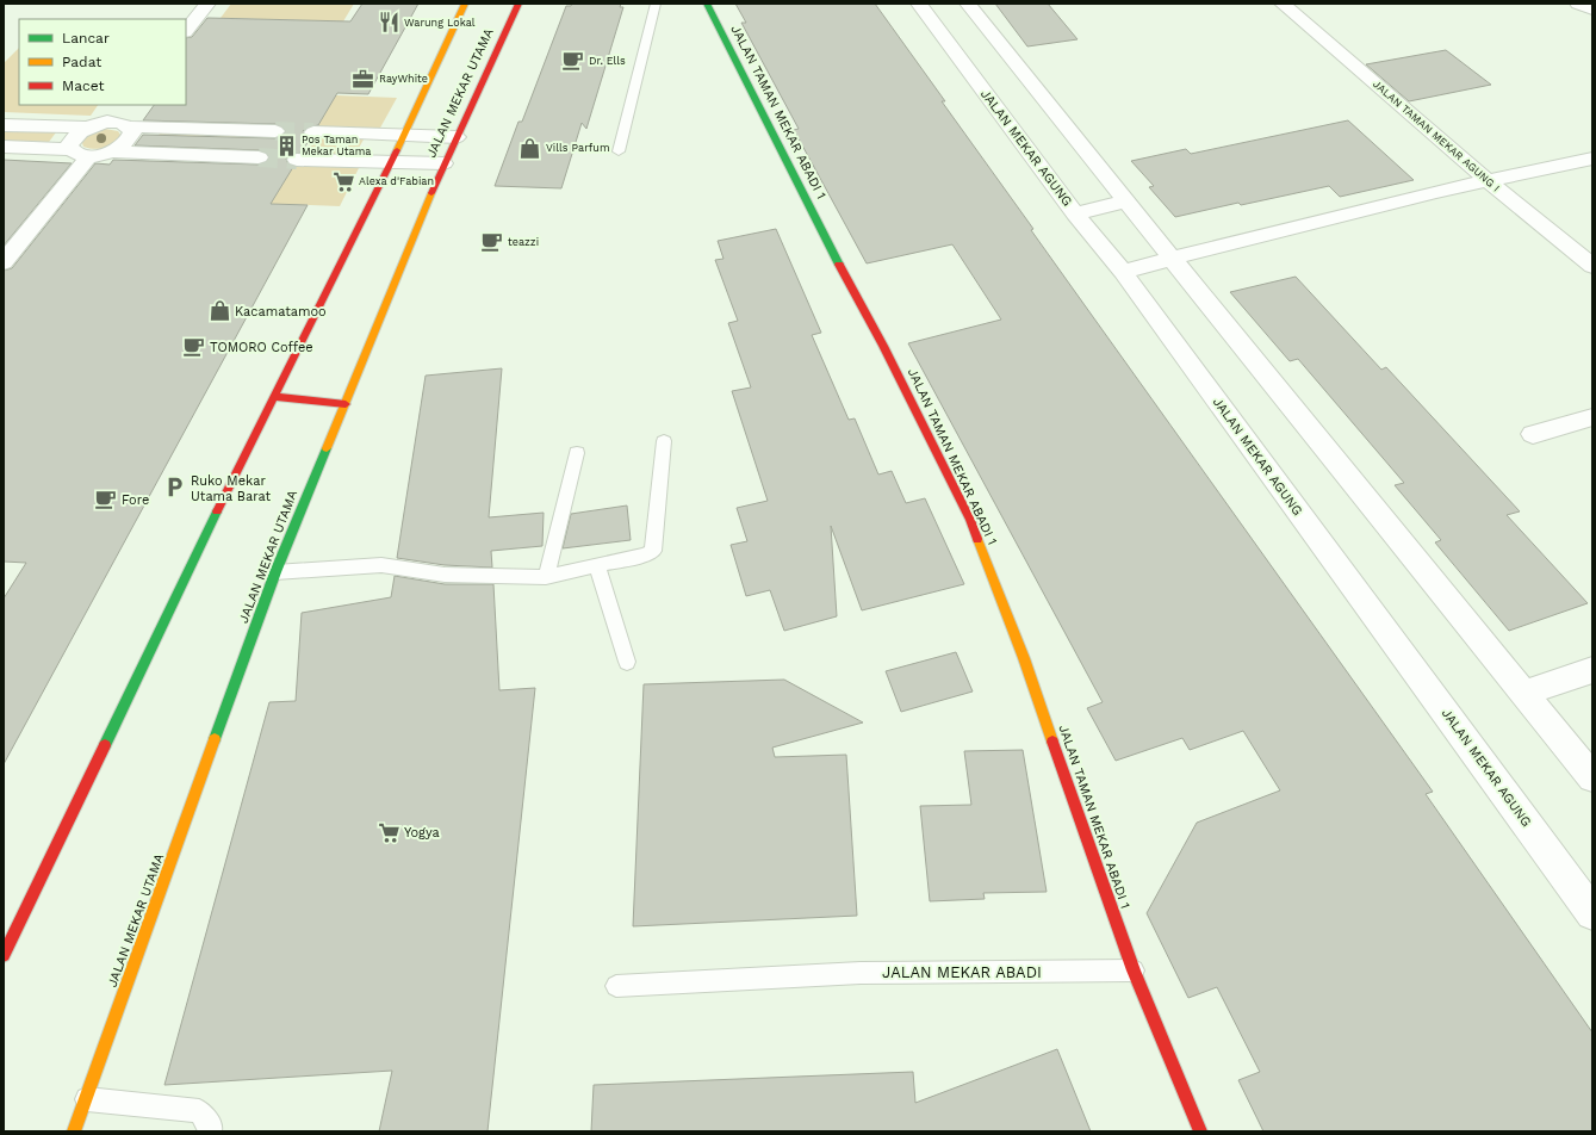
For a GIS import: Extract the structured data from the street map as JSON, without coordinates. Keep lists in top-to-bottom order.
{
  "streets": {
    "street": [
      "JALAN MEKAR UTAMA",
      "JALAN TAMAN MEKAR ABADI 1",
      "JALAN TAMAN MEKAR AGUNG I",
      "JALAN MEKAR AGUNG"
    ],
    "lane": ["JALAN MEKAR ABADI"]
  },
  "crossings": [
    ["JALAN TAMAN MEKAR ABADI 1", "JALAN MEKAR ABADI"]
  ],
  "places": {
    "restaurant": ["Warung Lokal"],
    "cafe": [
      "Dr. Ells",
      "teazzi",
      "TOMORO Coffee",
      "Fore"
    ],
    "office": ["RayWhite"],
    "building": ["Pos Taman Mekar Utama"],
    "shop": ["Vills Parfum", "Kacamatamoo"],
    "supermarket": ["Alexa d'Fabian", "Yogya"],
    "parking": ["Ruko Mekar Utama Barat"]
  },
  "legend": ["Lancar", "Padat", "Macet"]
}
